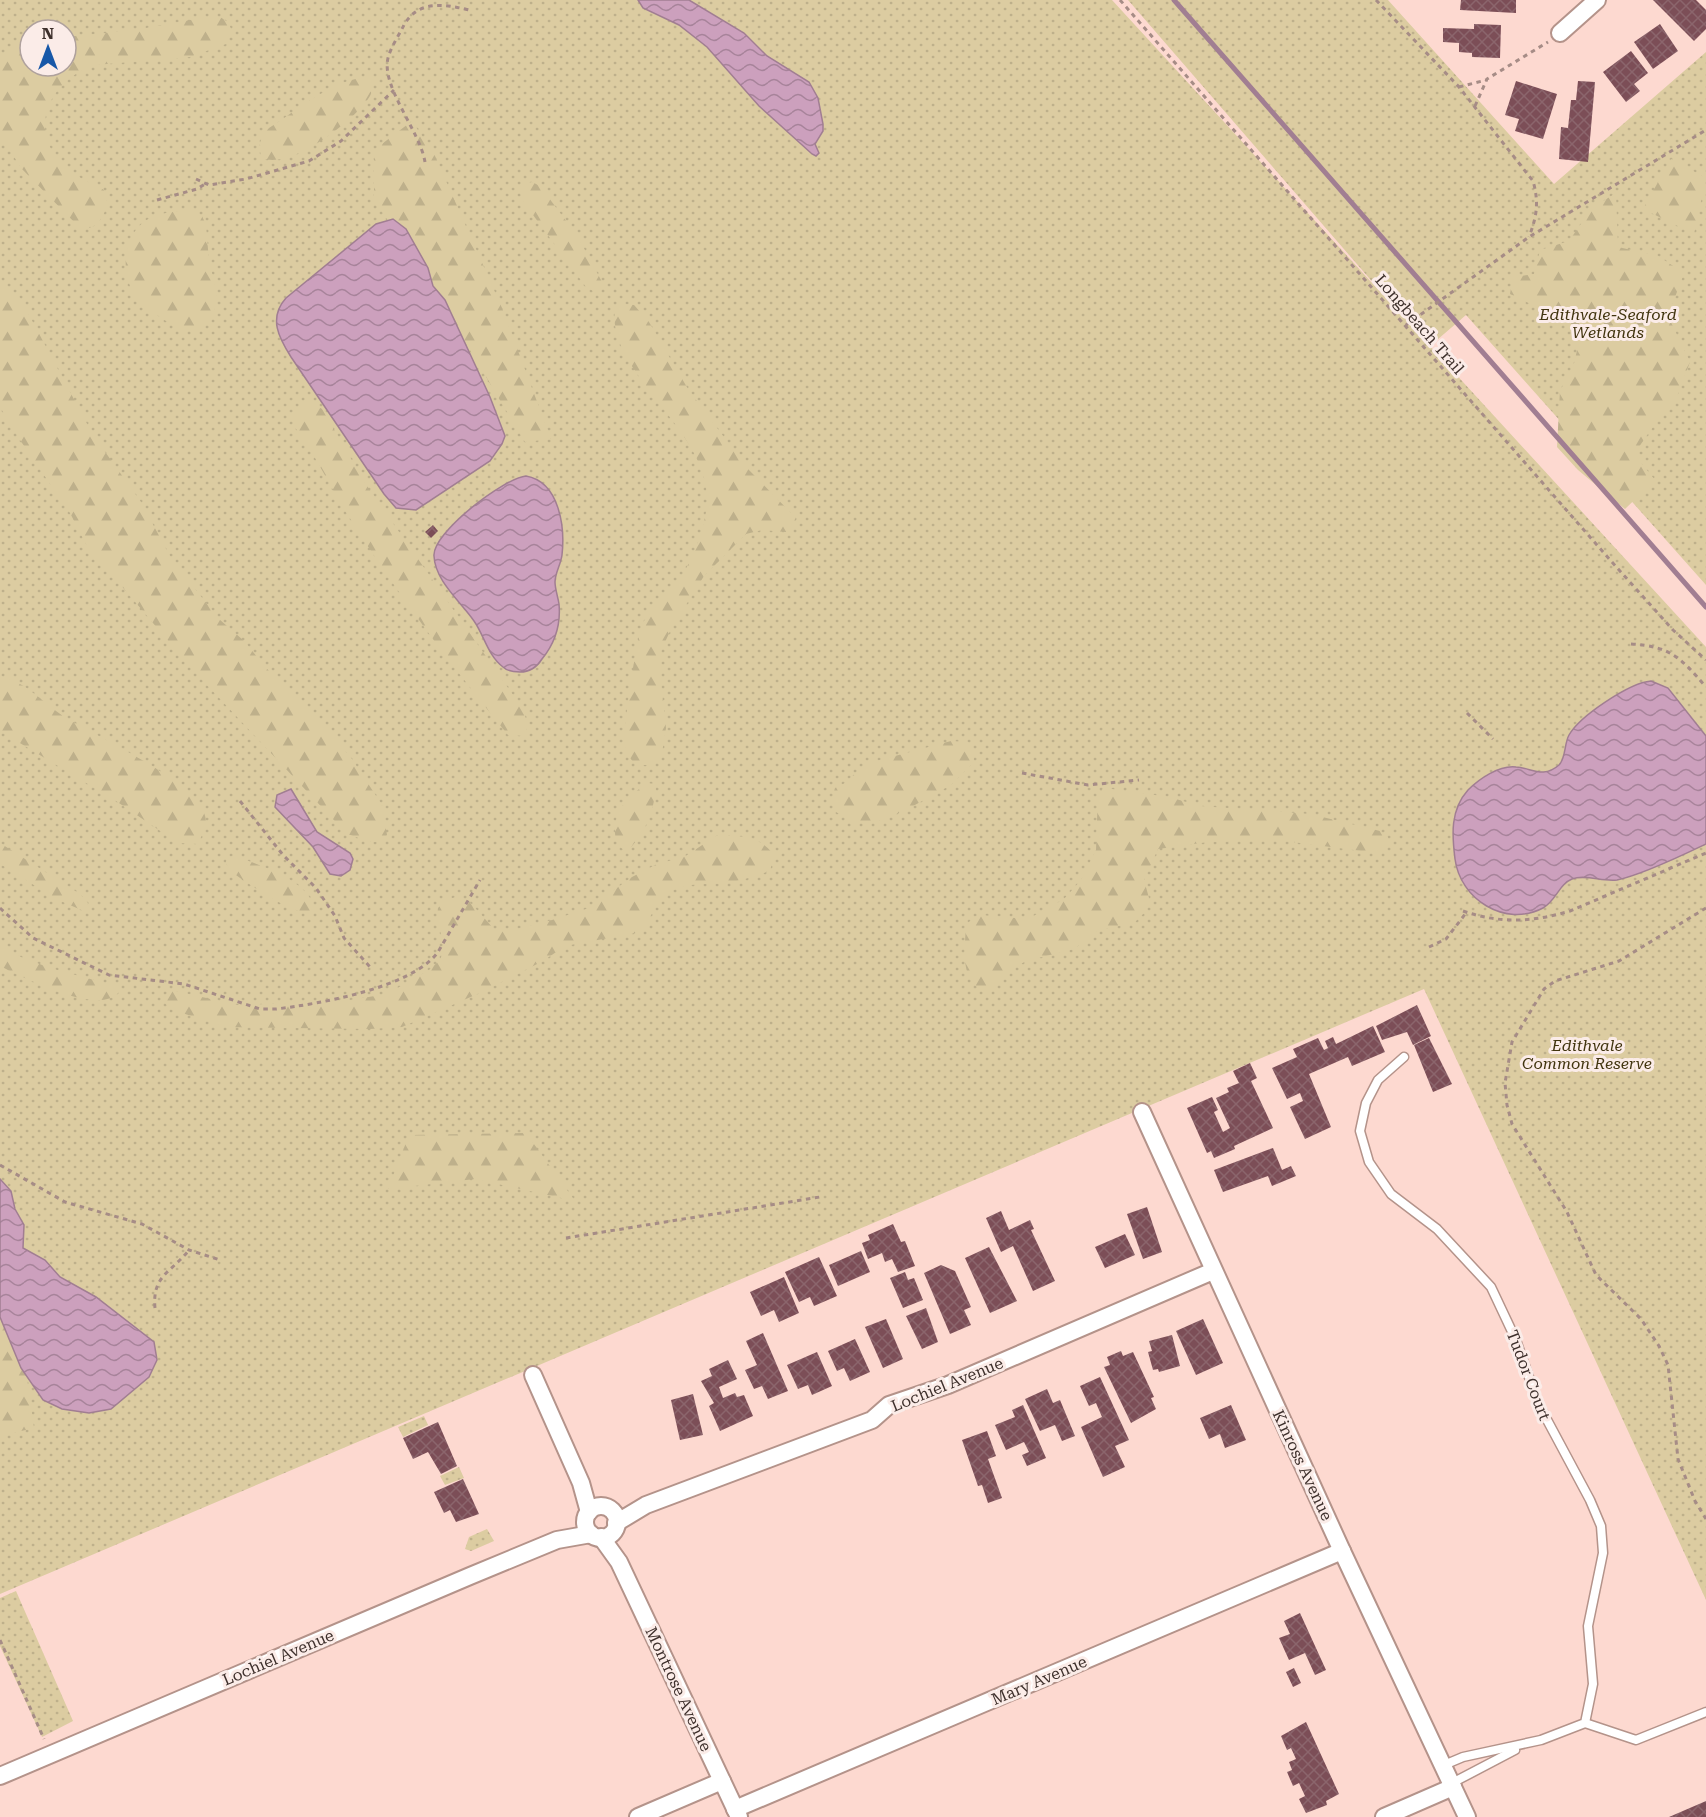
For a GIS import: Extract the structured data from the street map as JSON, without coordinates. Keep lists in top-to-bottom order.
{
  "streets": {
    "street": [
      "Lochiel Avenue",
      "Kinross Avenue",
      "Mary Avenue",
      "Montrose Avenue"
    ],
    "lane": ["Tudor Court"],
    "path": ["Longbeach Trail"]
  },
  "crossings": [
    ["Lochiel Avenue", "Kinross Avenue"],
    ["Lochiel Avenue", "Montrose Avenue"],
    ["Kinross Avenue", "Mary Avenue"],
    ["Mary Avenue", "Montrose Avenue"]
  ],
  "parks": ["Edithvale-Seaford Wetlands", "Edithvale Common Reserve"],
  "north": "top"
}
